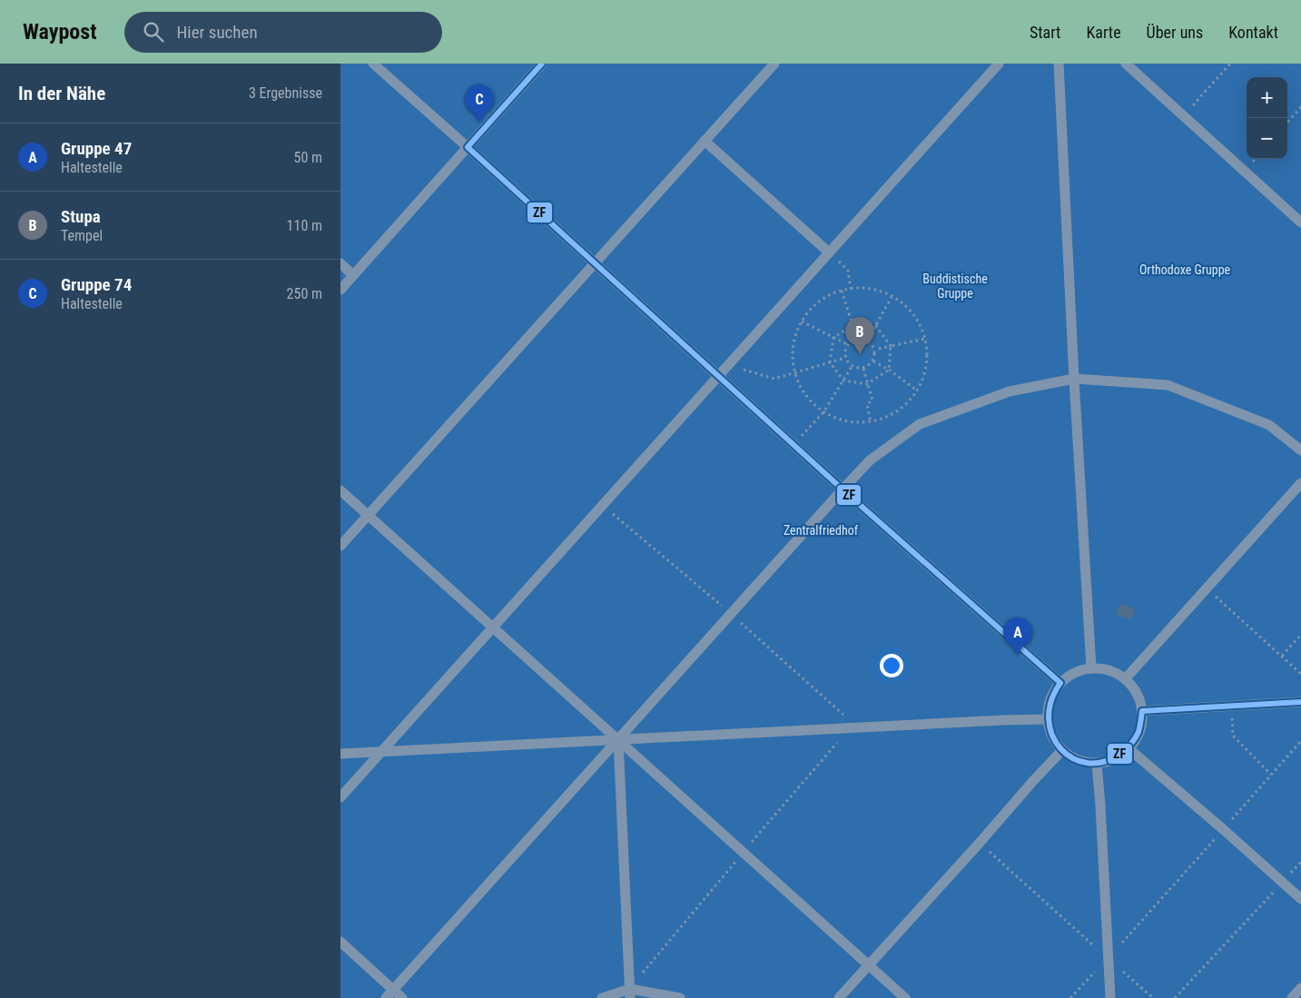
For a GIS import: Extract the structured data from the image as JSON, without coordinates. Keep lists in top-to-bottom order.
{
  "parks": ["Orthodoxe Gruppe", "Buddistische Gruppe", "Zentralfriedhof"],
  "lines": ["transit line ZF"],
  "page": {
    "header": "Waypost",
    "search": "Hier suchen",
    "nav": [
      "Start",
      "Karte",
      "Über uns",
      "Kontakt"
    ],
    "heading": ["In der Nähe", "3 Ergebnisse"],
    "map_buttons": ["+", "−"],
    "pins": ["C", "B", "A"],
    "list": [
      {
        "mark": "A",
        "name": "Gruppe 47",
        "note": "Haltestelle",
        "value": "50 m"
      },
      {
        "mark": "B",
        "name": "Stupa",
        "note": "Tempel",
        "value": "110 m"
      },
      {
        "mark": "C",
        "name": "Gruppe 74",
        "note": "Haltestelle",
        "value": "250 m"
      }
    ]
  }
}
